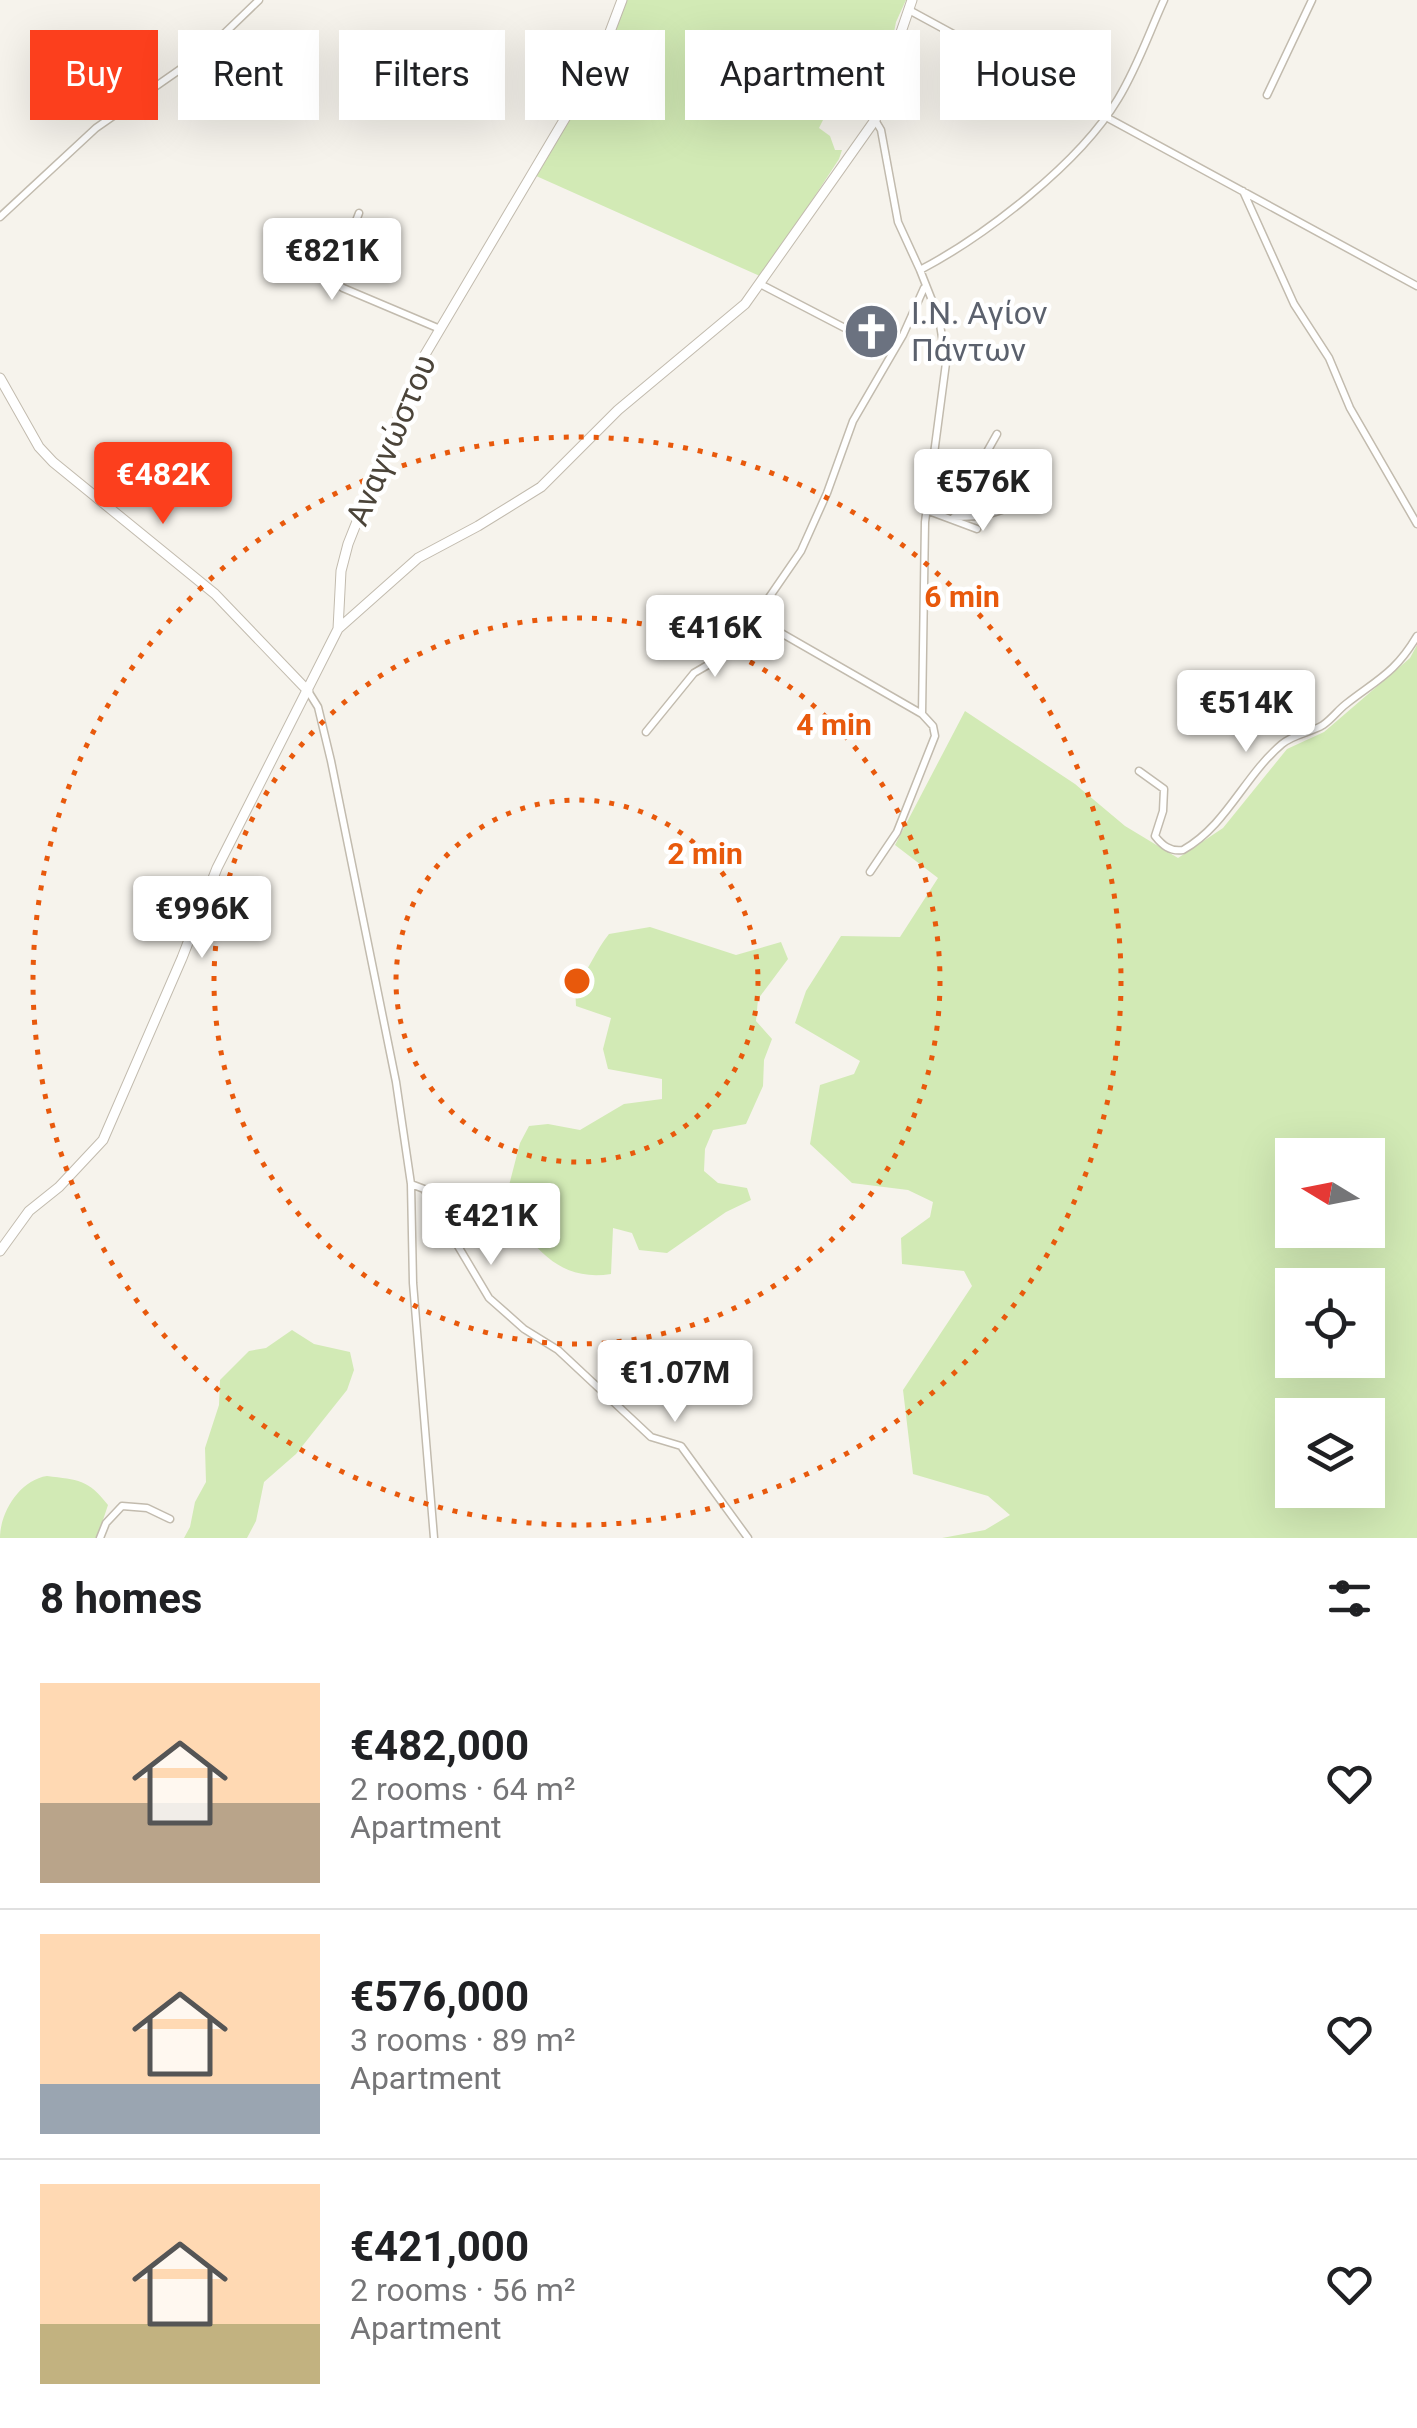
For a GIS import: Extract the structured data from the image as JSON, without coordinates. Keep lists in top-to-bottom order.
{
  "streets": {
    "street": ["Αναγνώστου"]
  },
  "places": {
    "church": ["Ι.Ν. Αγίον Πάντων"]
  },
  "north": "left",
  "page": {
    "chip": [
      "Buy",
      "Rent",
      "Filters",
      "New",
      "Apartment",
      "House"
    ],
    "price": [
      "€821K",
      "€482K",
      "€576K",
      "€416K",
      "€514K",
      "€996K",
      "€421K",
      "€1.07M"
    ],
    "heading": "8 homes",
    "list": [
      {
        "name": "€482,000",
        "note": "2 rooms · 64 m² · Apartment"
      },
      {
        "name": "€576,000",
        "note": "3 rooms · 89 m² · Apartment"
      },
      {
        "name": "€421,000",
        "note": "2 rooms · 56 m² · Apartment"
      }
    ]
  },
  "rings": ["6 min", "4 min", "2 min"]
}
